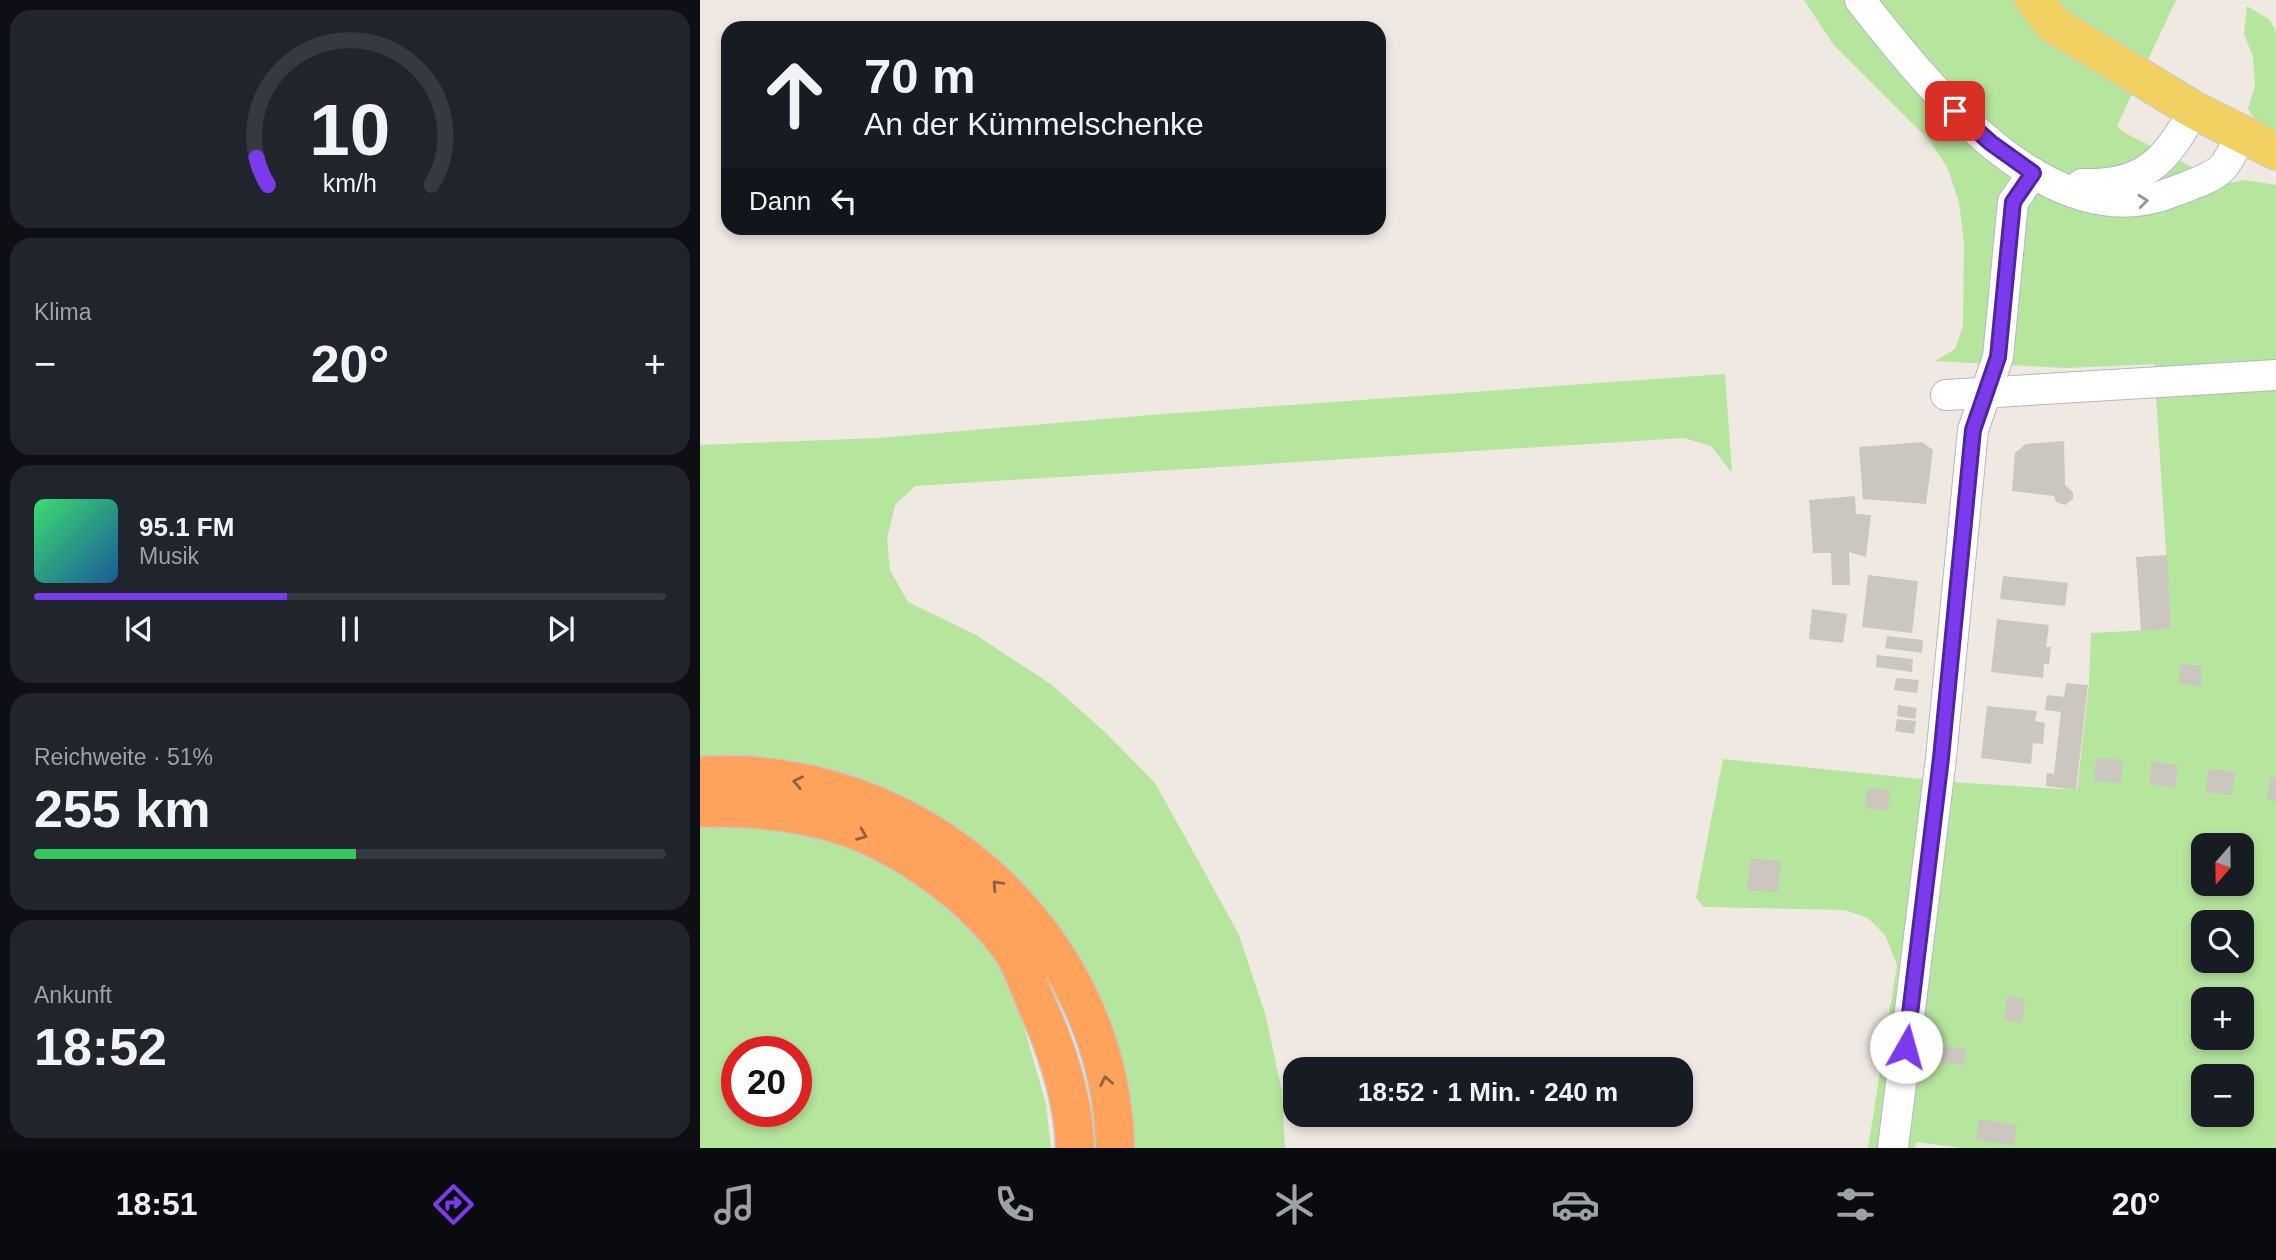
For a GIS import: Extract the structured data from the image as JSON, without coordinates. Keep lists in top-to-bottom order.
{
  "north": "bottom",
  "page": {
    "turn": ["70 m", "An der Kümmelschenke"],
    "then": "Dann",
    "tile": [
      "Klima",
      ["Reichweite · 51%", "255 km"],
      ["Ankunft", "18:52"]
    ],
    "heat": ["−", "20°", "+"],
    "song": ["95.1 FM", "Musik"],
    "map_buttons": ["+", "−"],
    "limit": "20",
    "trip": "18:52 · 1 Min. · 240 m",
    "tabs": ["18:51", "20°"],
    "gauge": ["10", "km/h"]
  }
}
